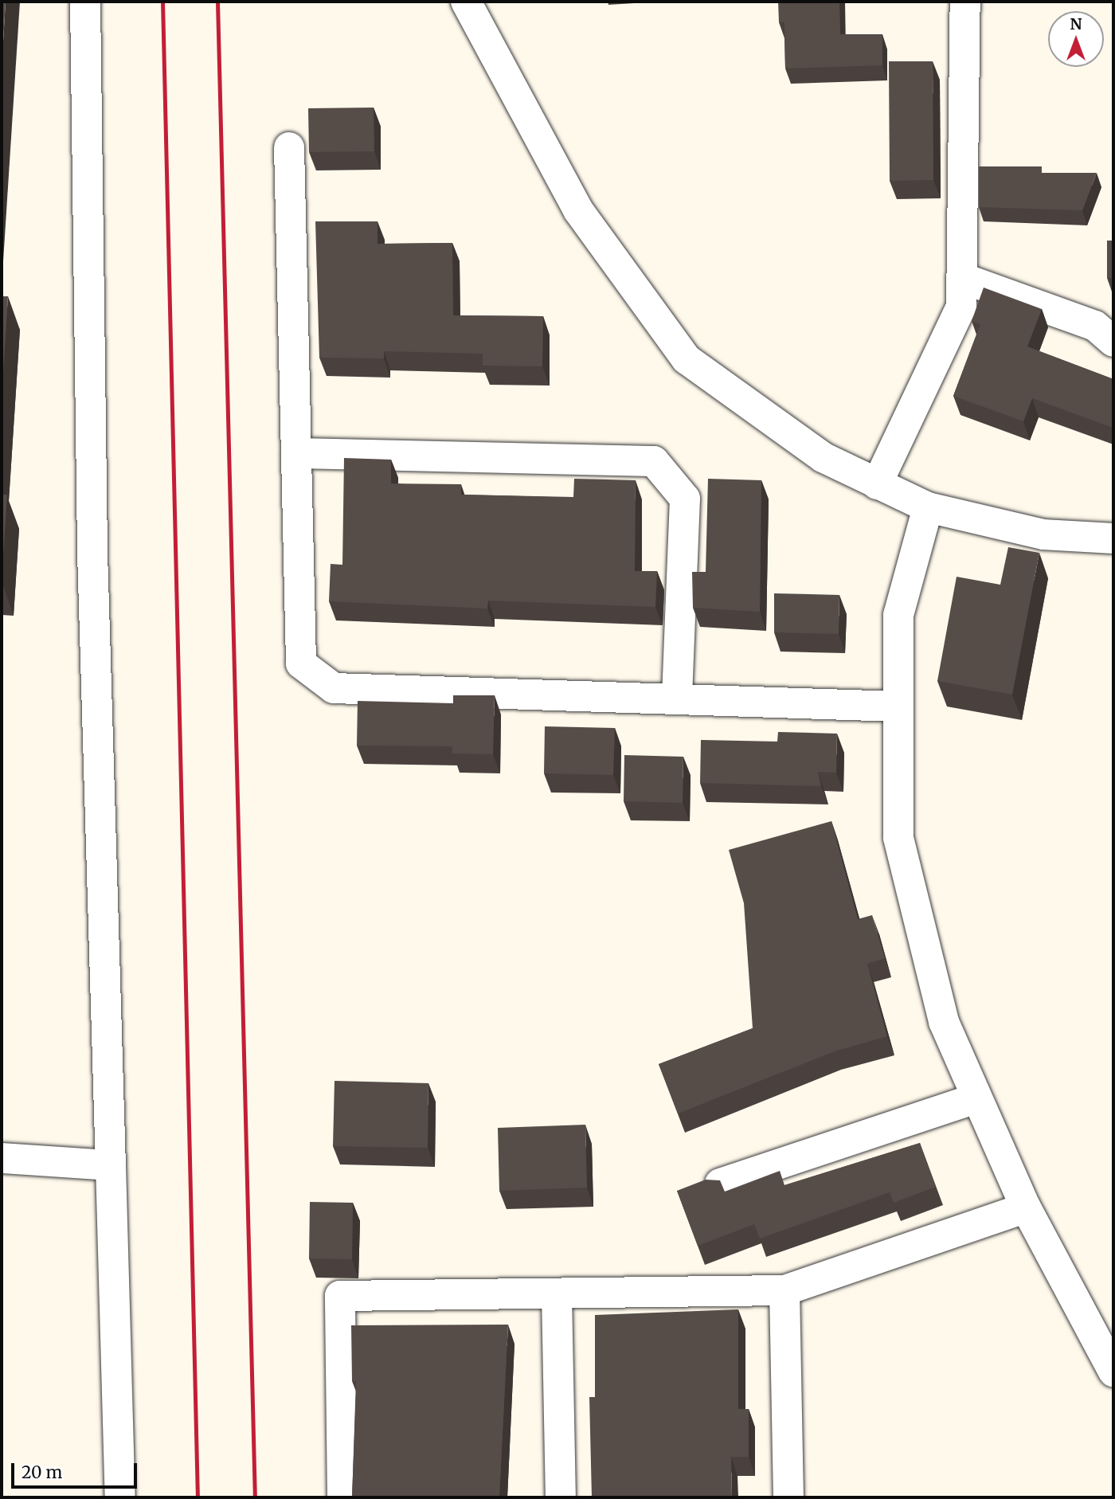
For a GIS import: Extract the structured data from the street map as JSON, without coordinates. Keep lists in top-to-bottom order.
{
  "scale_bar": "20 m",
  "north": "top"
}
